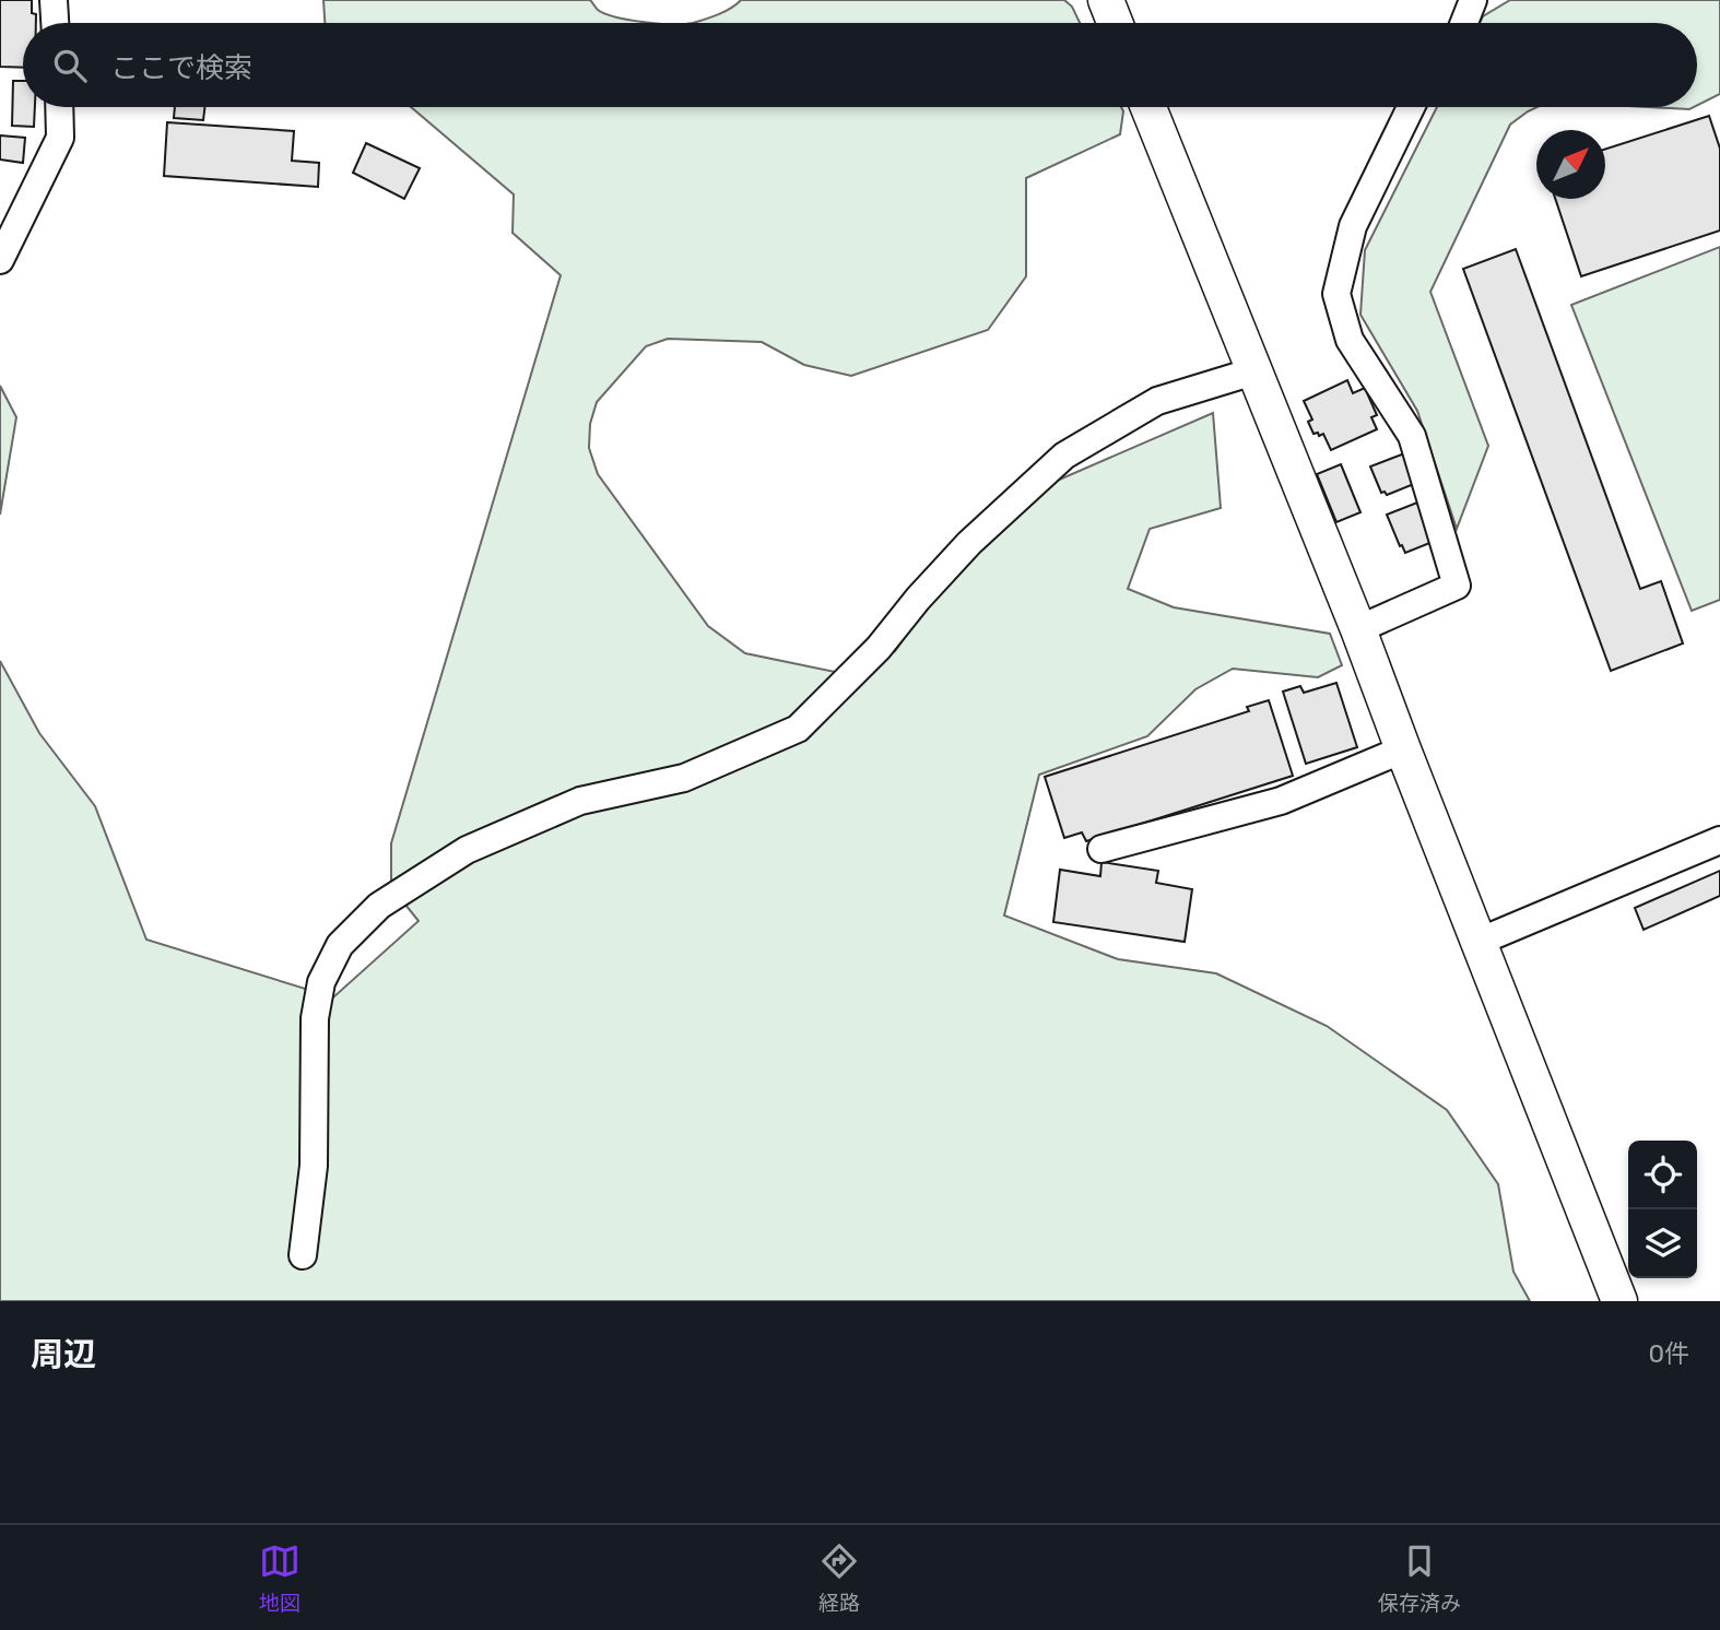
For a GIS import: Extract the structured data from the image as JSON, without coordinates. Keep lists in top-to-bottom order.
{
  "north": "top right",
  "page": {
    "search": "ここで検索",
    "heading": ["周辺", "0件"],
    "nav": ["地図", "経路", "保存済み"]
  }
}
